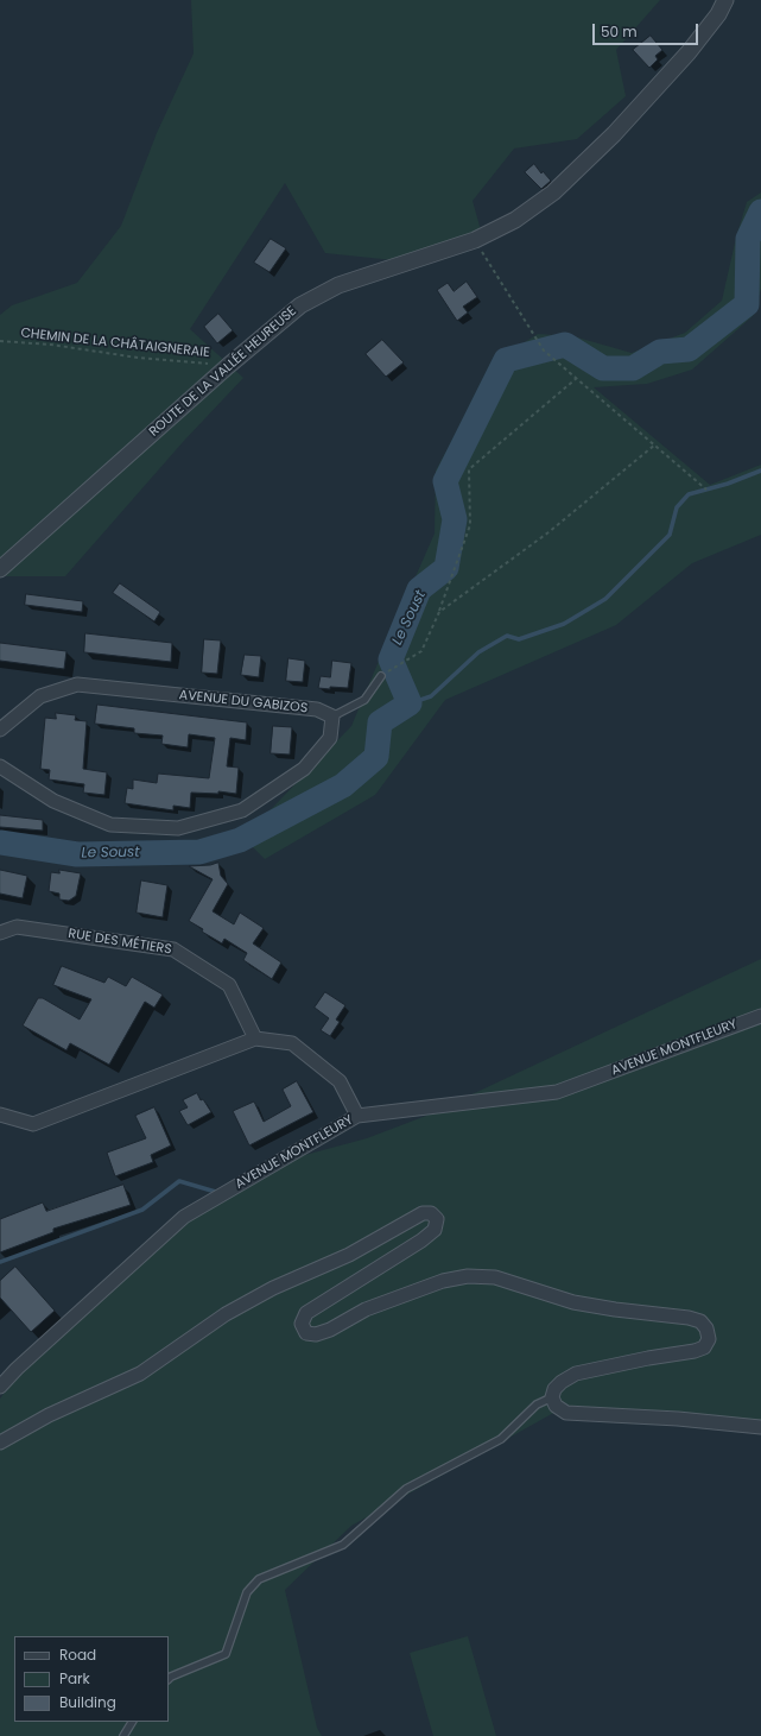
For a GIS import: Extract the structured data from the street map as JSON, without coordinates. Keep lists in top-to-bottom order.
{
  "streets": {
    "street": [
      "ROUTE DE LA VALLÉE HEUREUSE",
      "AVENUE DU GABIZOS",
      "RUE DES MÉTIERS",
      "AVENUE MONTFLEURY"
    ],
    "path": ["CHEMIN DE LA CHÂTAIGNERAIE"]
  },
  "crossings": [
    ["CHEMIN DE LA CHÂTAIGNERAIE", "ROUTE DE LA VALLÉE HEUREUSE"]
  ],
  "water": ["Le Soust"],
  "legend": ["Road", "Park", "Building"],
  "scale_bar": "50 m"
}
